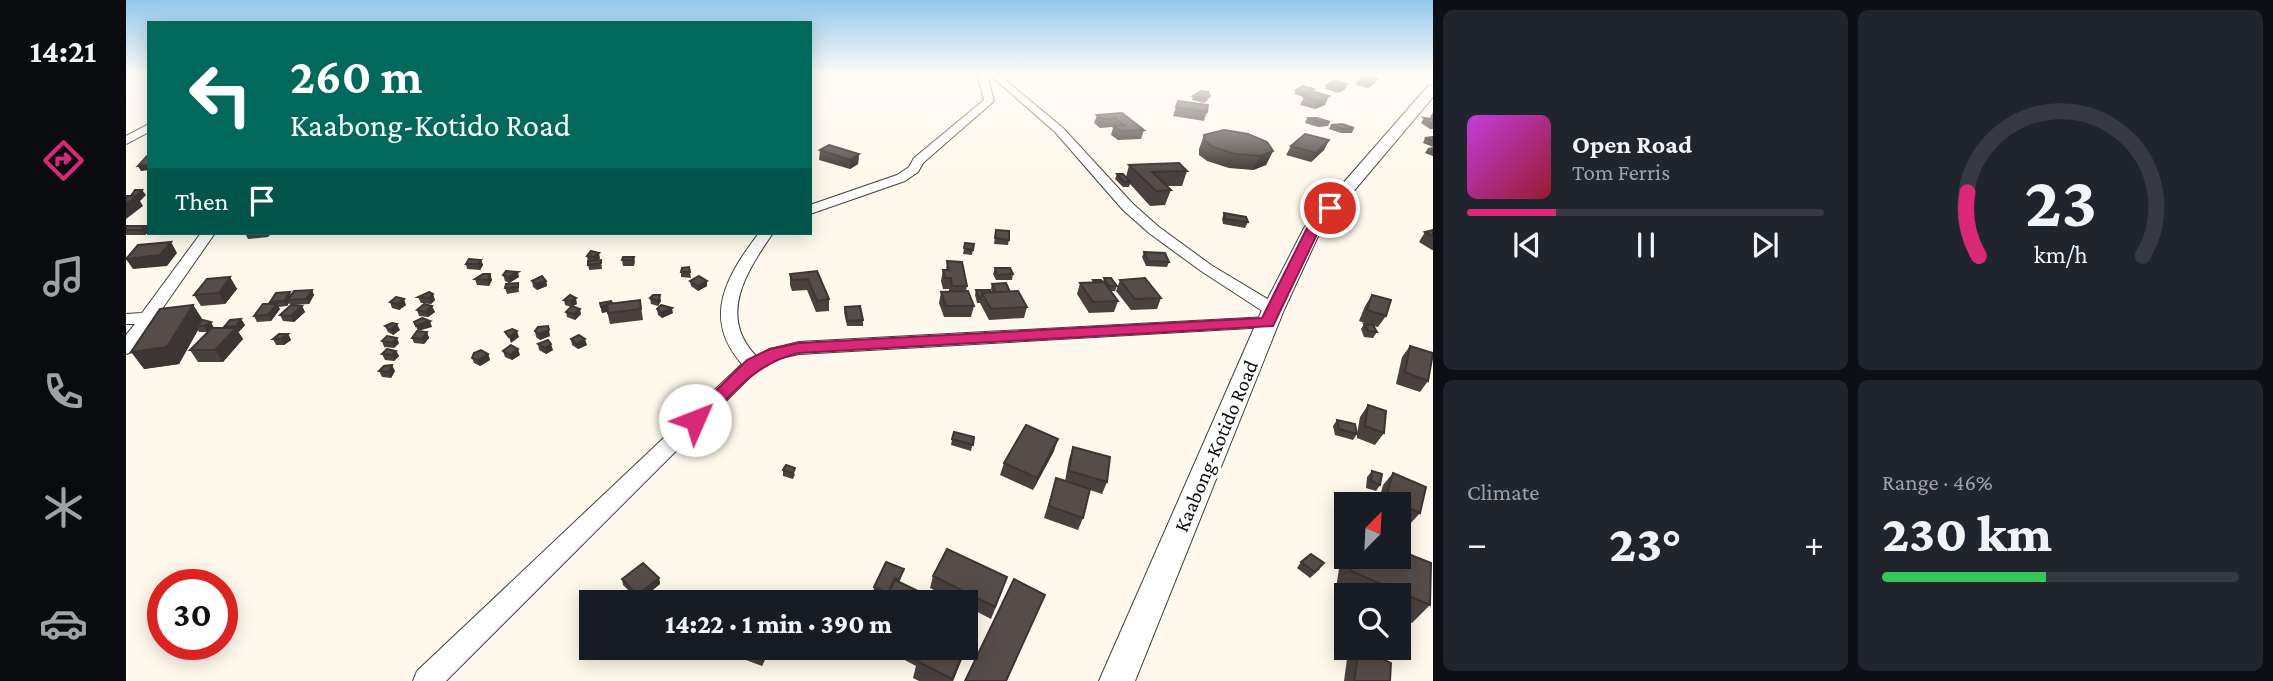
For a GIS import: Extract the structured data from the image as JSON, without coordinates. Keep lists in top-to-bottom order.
{
  "streets": {
    "street": ["Kaabong-Kotido Road"]
  },
  "north": "top right",
  "page": {
    "tabs": "14:21",
    "turn": ["260 m", "Kaabong-Kotido Road"],
    "song": ["Open Road", "Tom Ferris"],
    "then": "Then",
    "tile": [
      "Climate",
      ["Range · 46%", "230 km"]
    ],
    "heat": ["−", "23°", "+"],
    "limit": "30",
    "trip": "14:22 · 1 min · 390 m",
    "gauge": ["23", "km/h"]
  }
}
